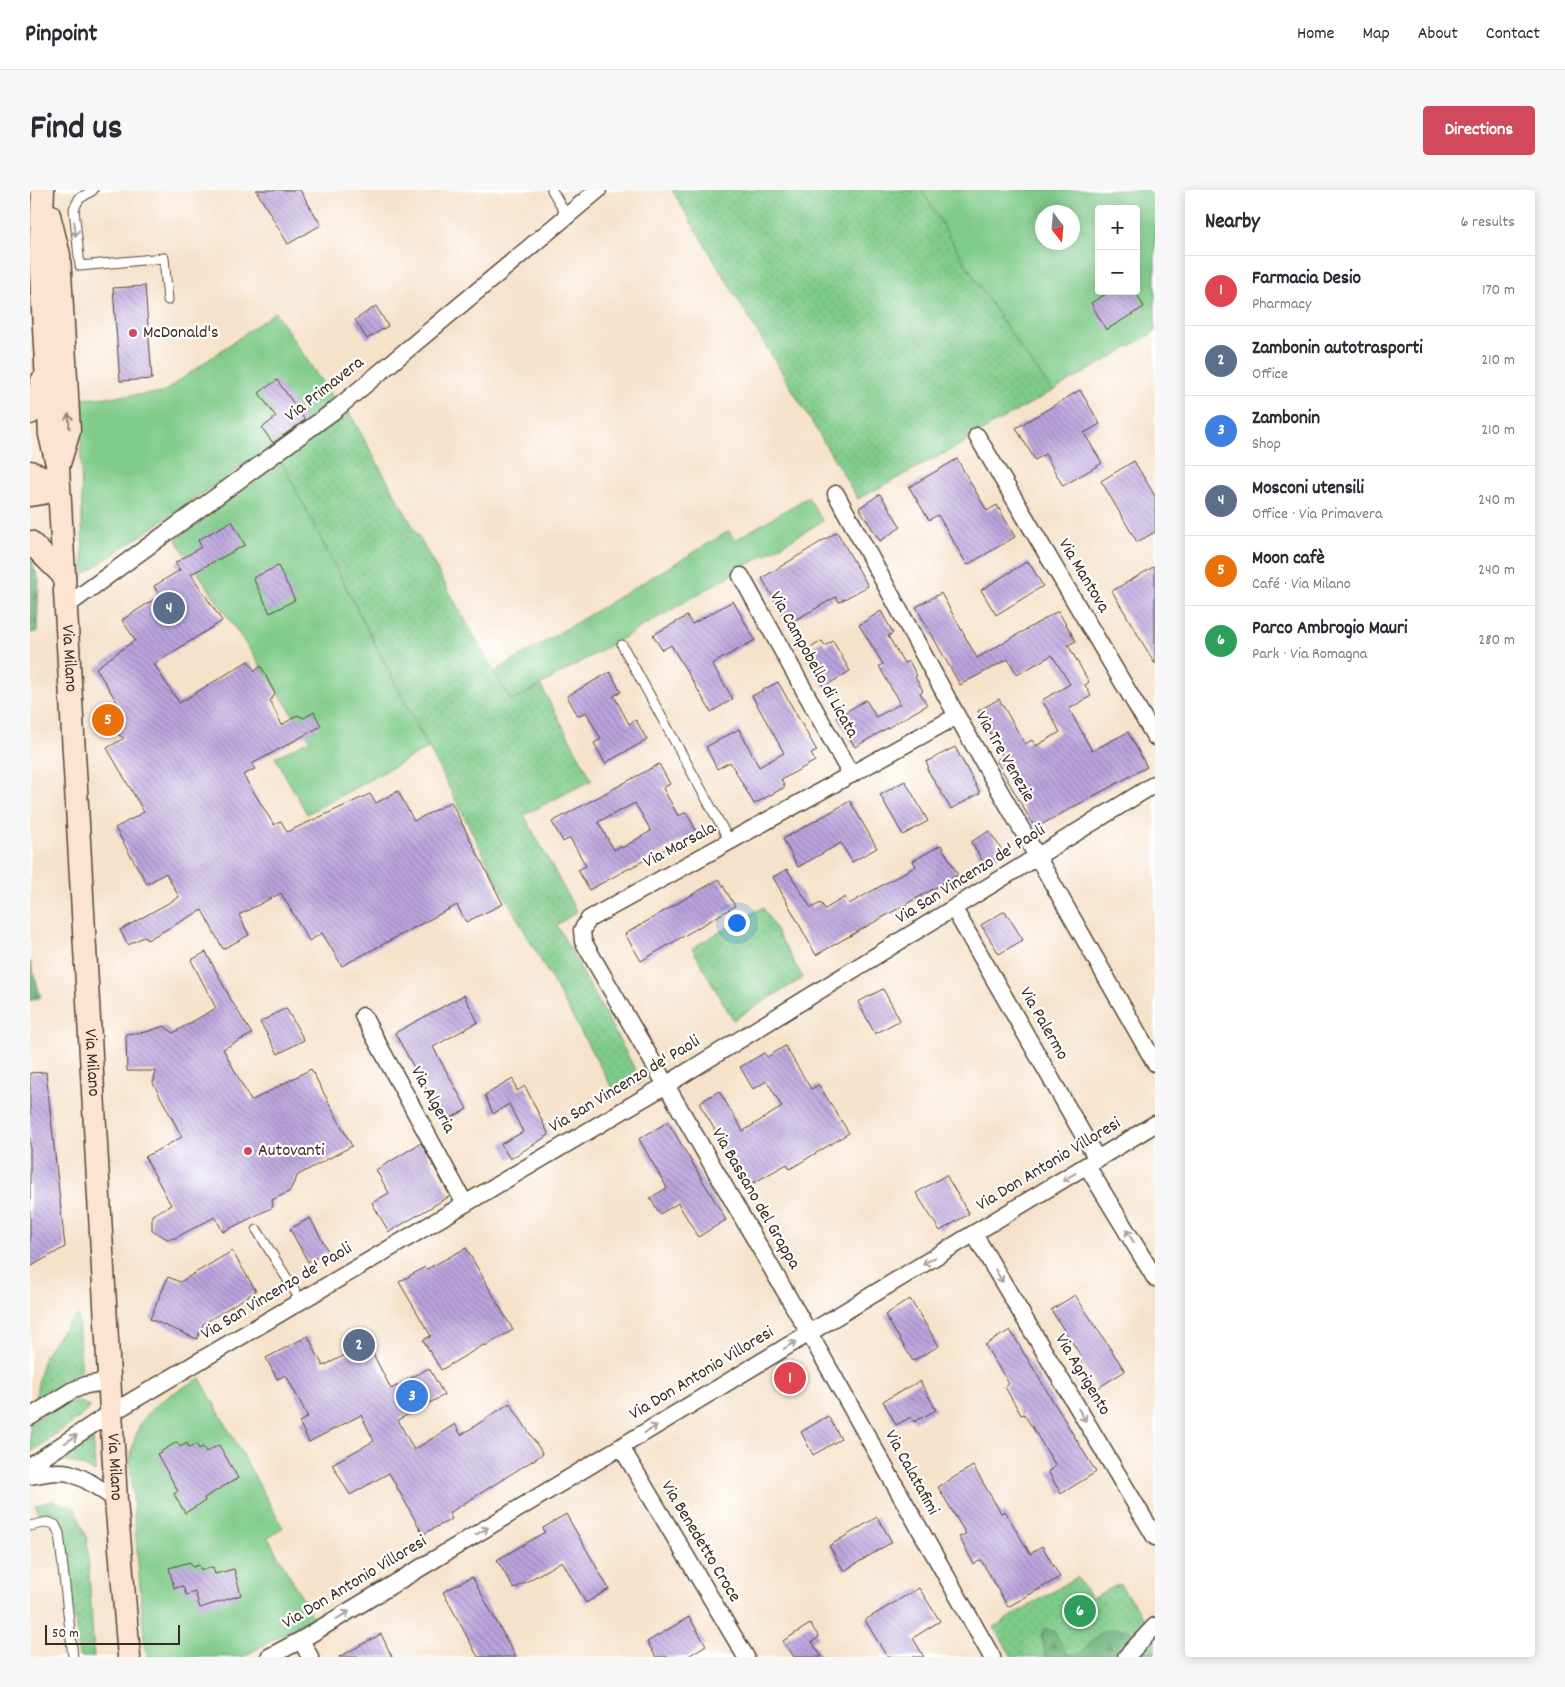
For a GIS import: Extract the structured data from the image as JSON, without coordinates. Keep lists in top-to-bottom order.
{
  "streets": {
    "main road": ["Via Milano"],
    "street": [
      "Via Primavera",
      "Via Mantova",
      "Via Campobello di Licata",
      "Via Tre Venezie",
      "Via Marsala",
      "Via San Vincenzo de' Paoli",
      "Via Palermo",
      "Via Algeria",
      "Via Don Antonio Villoresi",
      "Via Bassano del Grappa",
      "Via Agrigento",
      "Via Calatafimi",
      "Via Benedetto Croce"
    ]
  },
  "crossings": [
    ["Via Primavera", "Via Milano"],
    ["Via Milano", "Via San Vincenzo de' Paoli"],
    ["Via Campobello di Licata", "Via Marsala"],
    ["Via Tre Venezie", "Via Marsala"],
    ["Via Tre Venezie", "Via San Vincenzo de' Paoli"],
    ["Via Marsala", "Via San Vincenzo de' Paoli"],
    ["Via Marsala", "Via Bassano del Grappa"],
    ["Via San Vincenzo de' Paoli", "Via Palermo"],
    ["Via San Vincenzo de' Paoli", "Via Algeria"],
    ["Via San Vincenzo de' Paoli", "Via Bassano del Grappa"],
    ["Via Palermo", "Via Don Antonio Villoresi"],
    ["Via Don Antonio Villoresi", "Via Bassano del Grappa"],
    ["Via Don Antonio Villoresi", "Via Agrigento"],
    ["Via Don Antonio Villoresi", "Via Calatafimi"],
    ["Via Don Antonio Villoresi", "Via Benedetto Croce"],
    ["Via Bassano del Grappa", "Via Calatafimi"]
  ],
  "one_way": ["Via Agrigento"],
  "places": ["McDonald's", "Autovanti"],
  "scale_bar": "50 m",
  "north": "bottom",
  "page": {
    "header": "Pinpoint",
    "nav": [
      "Home",
      "Map",
      "About",
      "Contact"
    ],
    "title": "Find us",
    "buttons": "Directions",
    "heading": ["Nearby", "6 results"],
    "map_buttons": ["+", "−"],
    "list": [
      {
        "mark": "1",
        "name": "Farmacia Desio",
        "note": "Pharmacy",
        "value": "170 m"
      },
      {
        "mark": "2",
        "name": "Zambonin autotrasporti",
        "note": "Office",
        "value": "210 m"
      },
      {
        "mark": "3",
        "name": "Zambonin",
        "note": "Shop",
        "value": "210 m"
      },
      {
        "mark": "4",
        "name": "Mosconi utensili",
        "note": "Office · Via Primavera",
        "value": "240 m"
      },
      {
        "mark": "5",
        "name": "Moon cafè",
        "note": "Café · Via Milano",
        "value": "240 m"
      },
      {
        "mark": "6",
        "name": "Parco Ambrogio Mauri",
        "note": "Park · Via Romagna",
        "value": "280 m"
      }
    ],
    "pins": [
      "4",
      "5",
      "2",
      "1",
      "3",
      "6"
    ],
    "scale": "50 m"
  }
}
